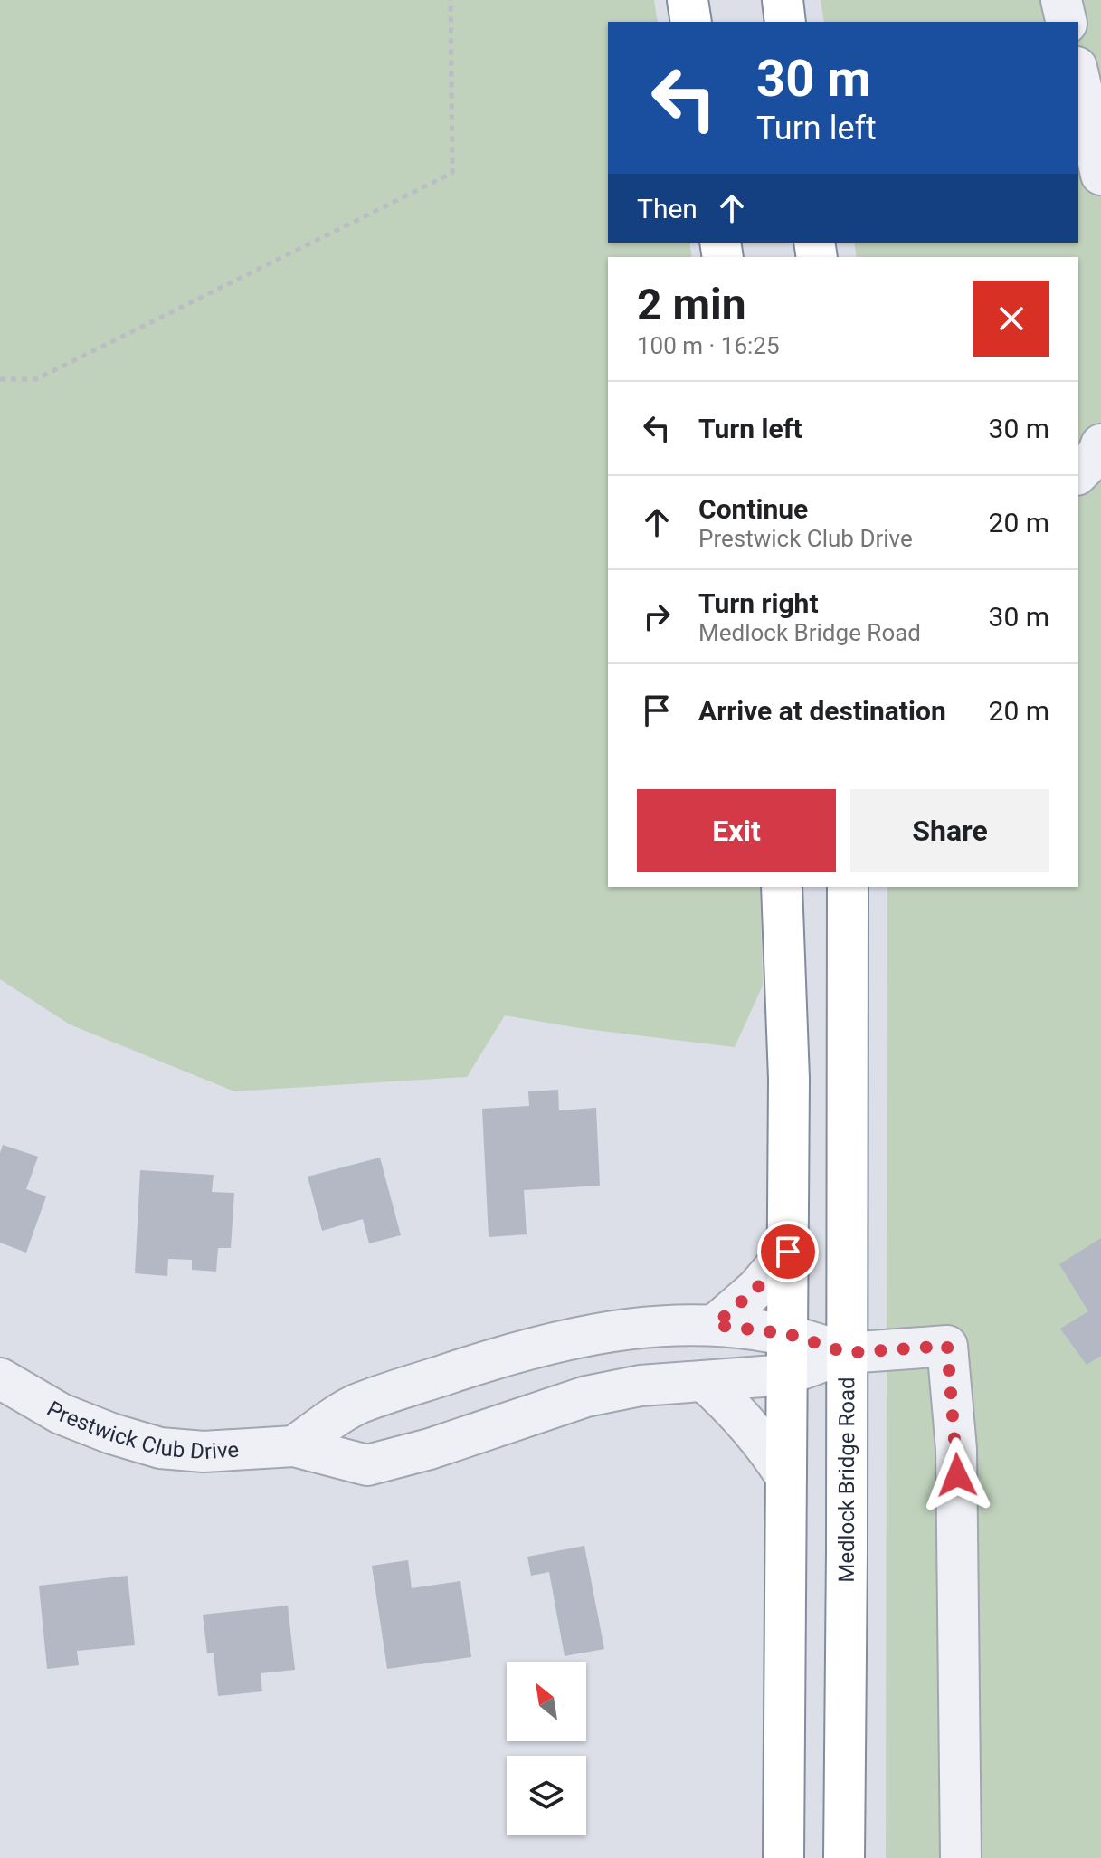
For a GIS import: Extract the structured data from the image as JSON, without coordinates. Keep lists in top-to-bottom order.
{
  "streets": {
    "highway": ["Medlock Bridge Road"],
    "street": ["Prestwick Club Drive"]
  },
  "crossings": [
    ["Prestwick Club Drive", "Medlock Bridge Road"]
  ],
  "north": "top left",
  "page": {
    "turn": ["30 m", "Turn left"],
    "then": "Then",
    "heading": ["2 min", "100 m · 16:25"],
    "list": [
      {
        "name": "Turn left",
        "value": "30 m"
      },
      {
        "name": "Continue",
        "note": "Prestwick Club Drive",
        "value": "20 m"
      },
      {
        "name": "Turn right",
        "note": "Medlock Bridge Road",
        "value": "30 m"
      },
      {
        "name": "Arrive at destination",
        "value": "20 m"
      }
    ],
    "buttons": ["Exit", "Share"]
  }
}
